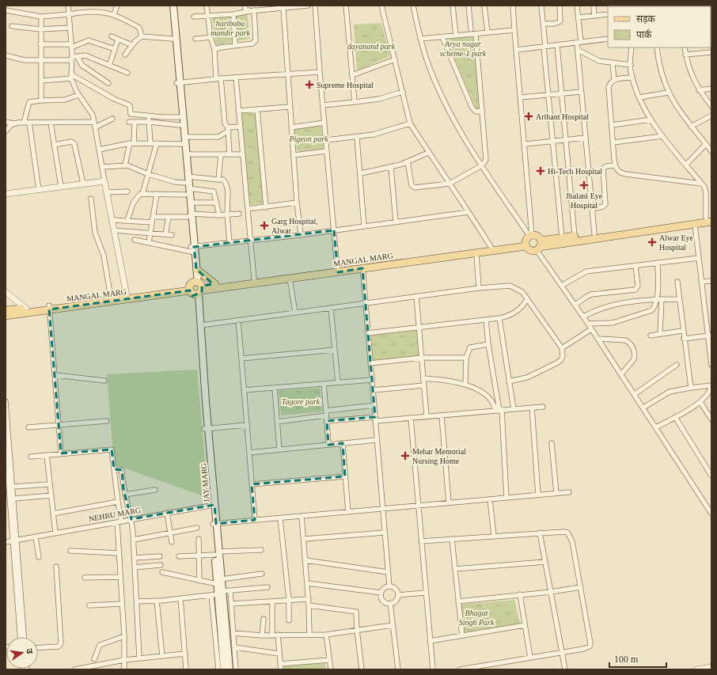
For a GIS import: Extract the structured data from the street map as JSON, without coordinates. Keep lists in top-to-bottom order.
{
  "streets": {
    "main road": ["MANGAL MARG", "JAY MARG"],
    "street": ["NEHRU MARG"]
  },
  "crossings": [
    ["MANGAL MARG", "JAY MARG"],
    ["JAY MARG", "NEHRU MARG"]
  ],
  "parks": [
    "haribaba mandir park",
    "Arya nagar scheme-1 park",
    "dayanand park",
    "Pigeon park",
    "Tagore park",
    "Bhagat Singh Park"
  ],
  "places": {
    "health": [
      "Supreme Hospital",
      "Arihant Hospital",
      "Hi-Tech Hospital",
      "Jhalani Eye Hospital",
      "Garg Hospital, Alwar",
      "Alwar Eye Hospital",
      "Mehar Memorial Nursing Home"
    ]
  },
  "legend": ["सड़क", "पार्क"],
  "scale_bar": "100 m",
  "north": "right"
}
